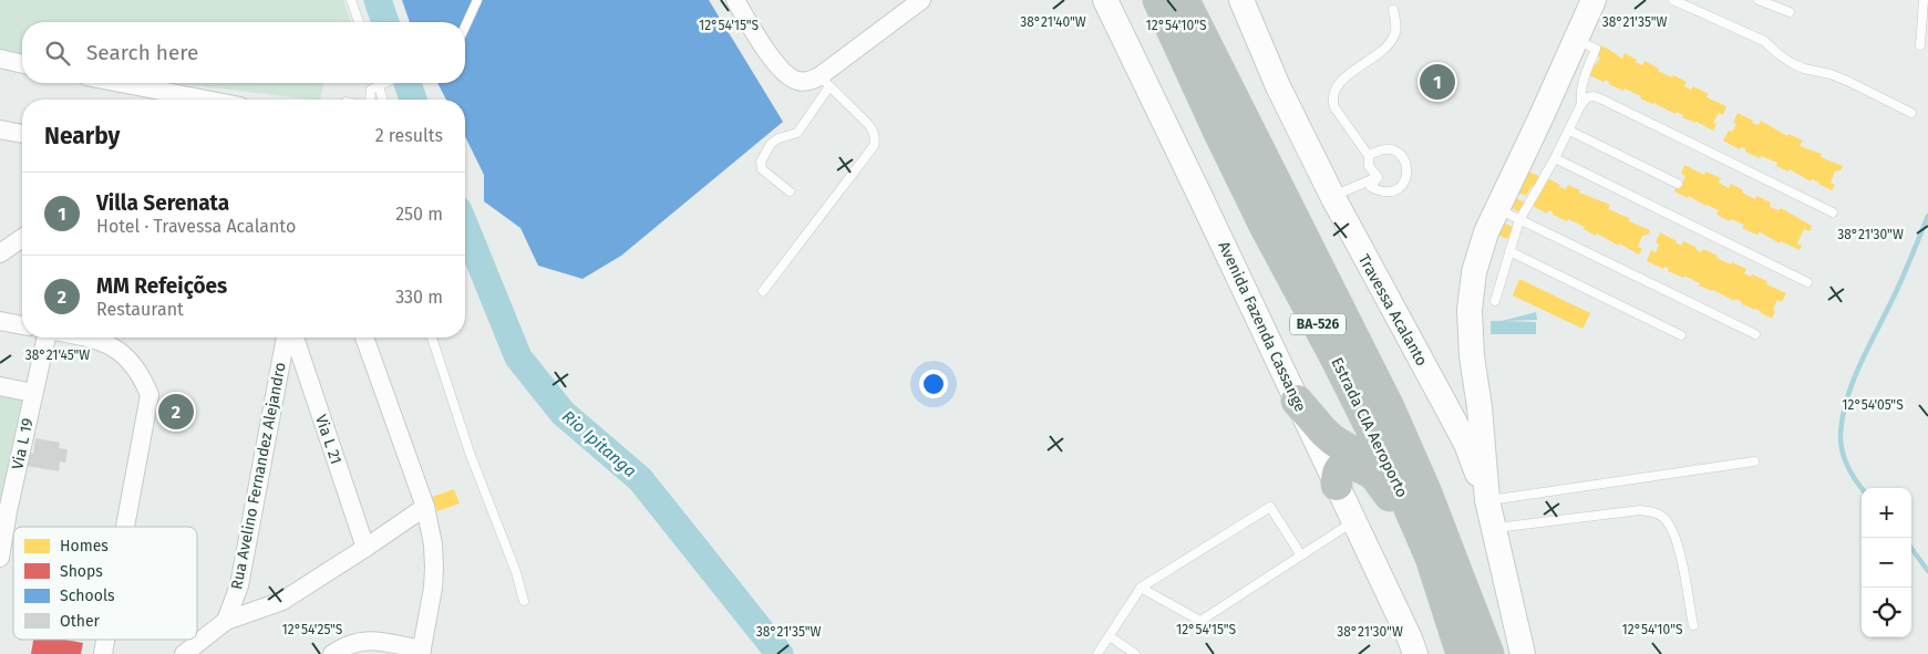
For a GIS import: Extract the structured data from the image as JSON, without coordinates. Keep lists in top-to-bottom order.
{
  "streets": {
    "highway": ["BA-526", "Estrada CIA Aeroporto"],
    "main road": ["Travessa Acalanto", "Avenida Fazenda Cassange"],
    "street": ["Via L 21", "Via L 19", "Rua Avelino Fernandez Alejandro"]
  },
  "crossings": [
    ["Via L 21", "Rua Avelino Fernandez Alejandro"]
  ],
  "water": ["Rio Ipitanga"],
  "legend": [
    "Homes",
    "Shops",
    "Schools",
    "Other"
  ],
  "page": {
    "search": "Search here",
    "pins": ["1", "2"],
    "heading": ["Nearby", "2 results"],
    "list": [
      {
        "mark": "1",
        "name": "Villa Serenata",
        "note": "Hotel · Travessa Acalanto",
        "value": "250 m"
      },
      {
        "mark": "2",
        "name": "MM Refeições",
        "note": "Restaurant",
        "value": "330 m"
      }
    ],
    "map_buttons": ["+", "−"]
  },
  "coordinates": [
    "38°21'40\"W",
    "38°21'35\"W",
    "12°54'15\"S",
    "12°54'10\"S",
    "38°21'30\"W",
    "38°21'45\"W",
    "12°54'05\"S",
    "12°54'25\"S"
  ]
}
